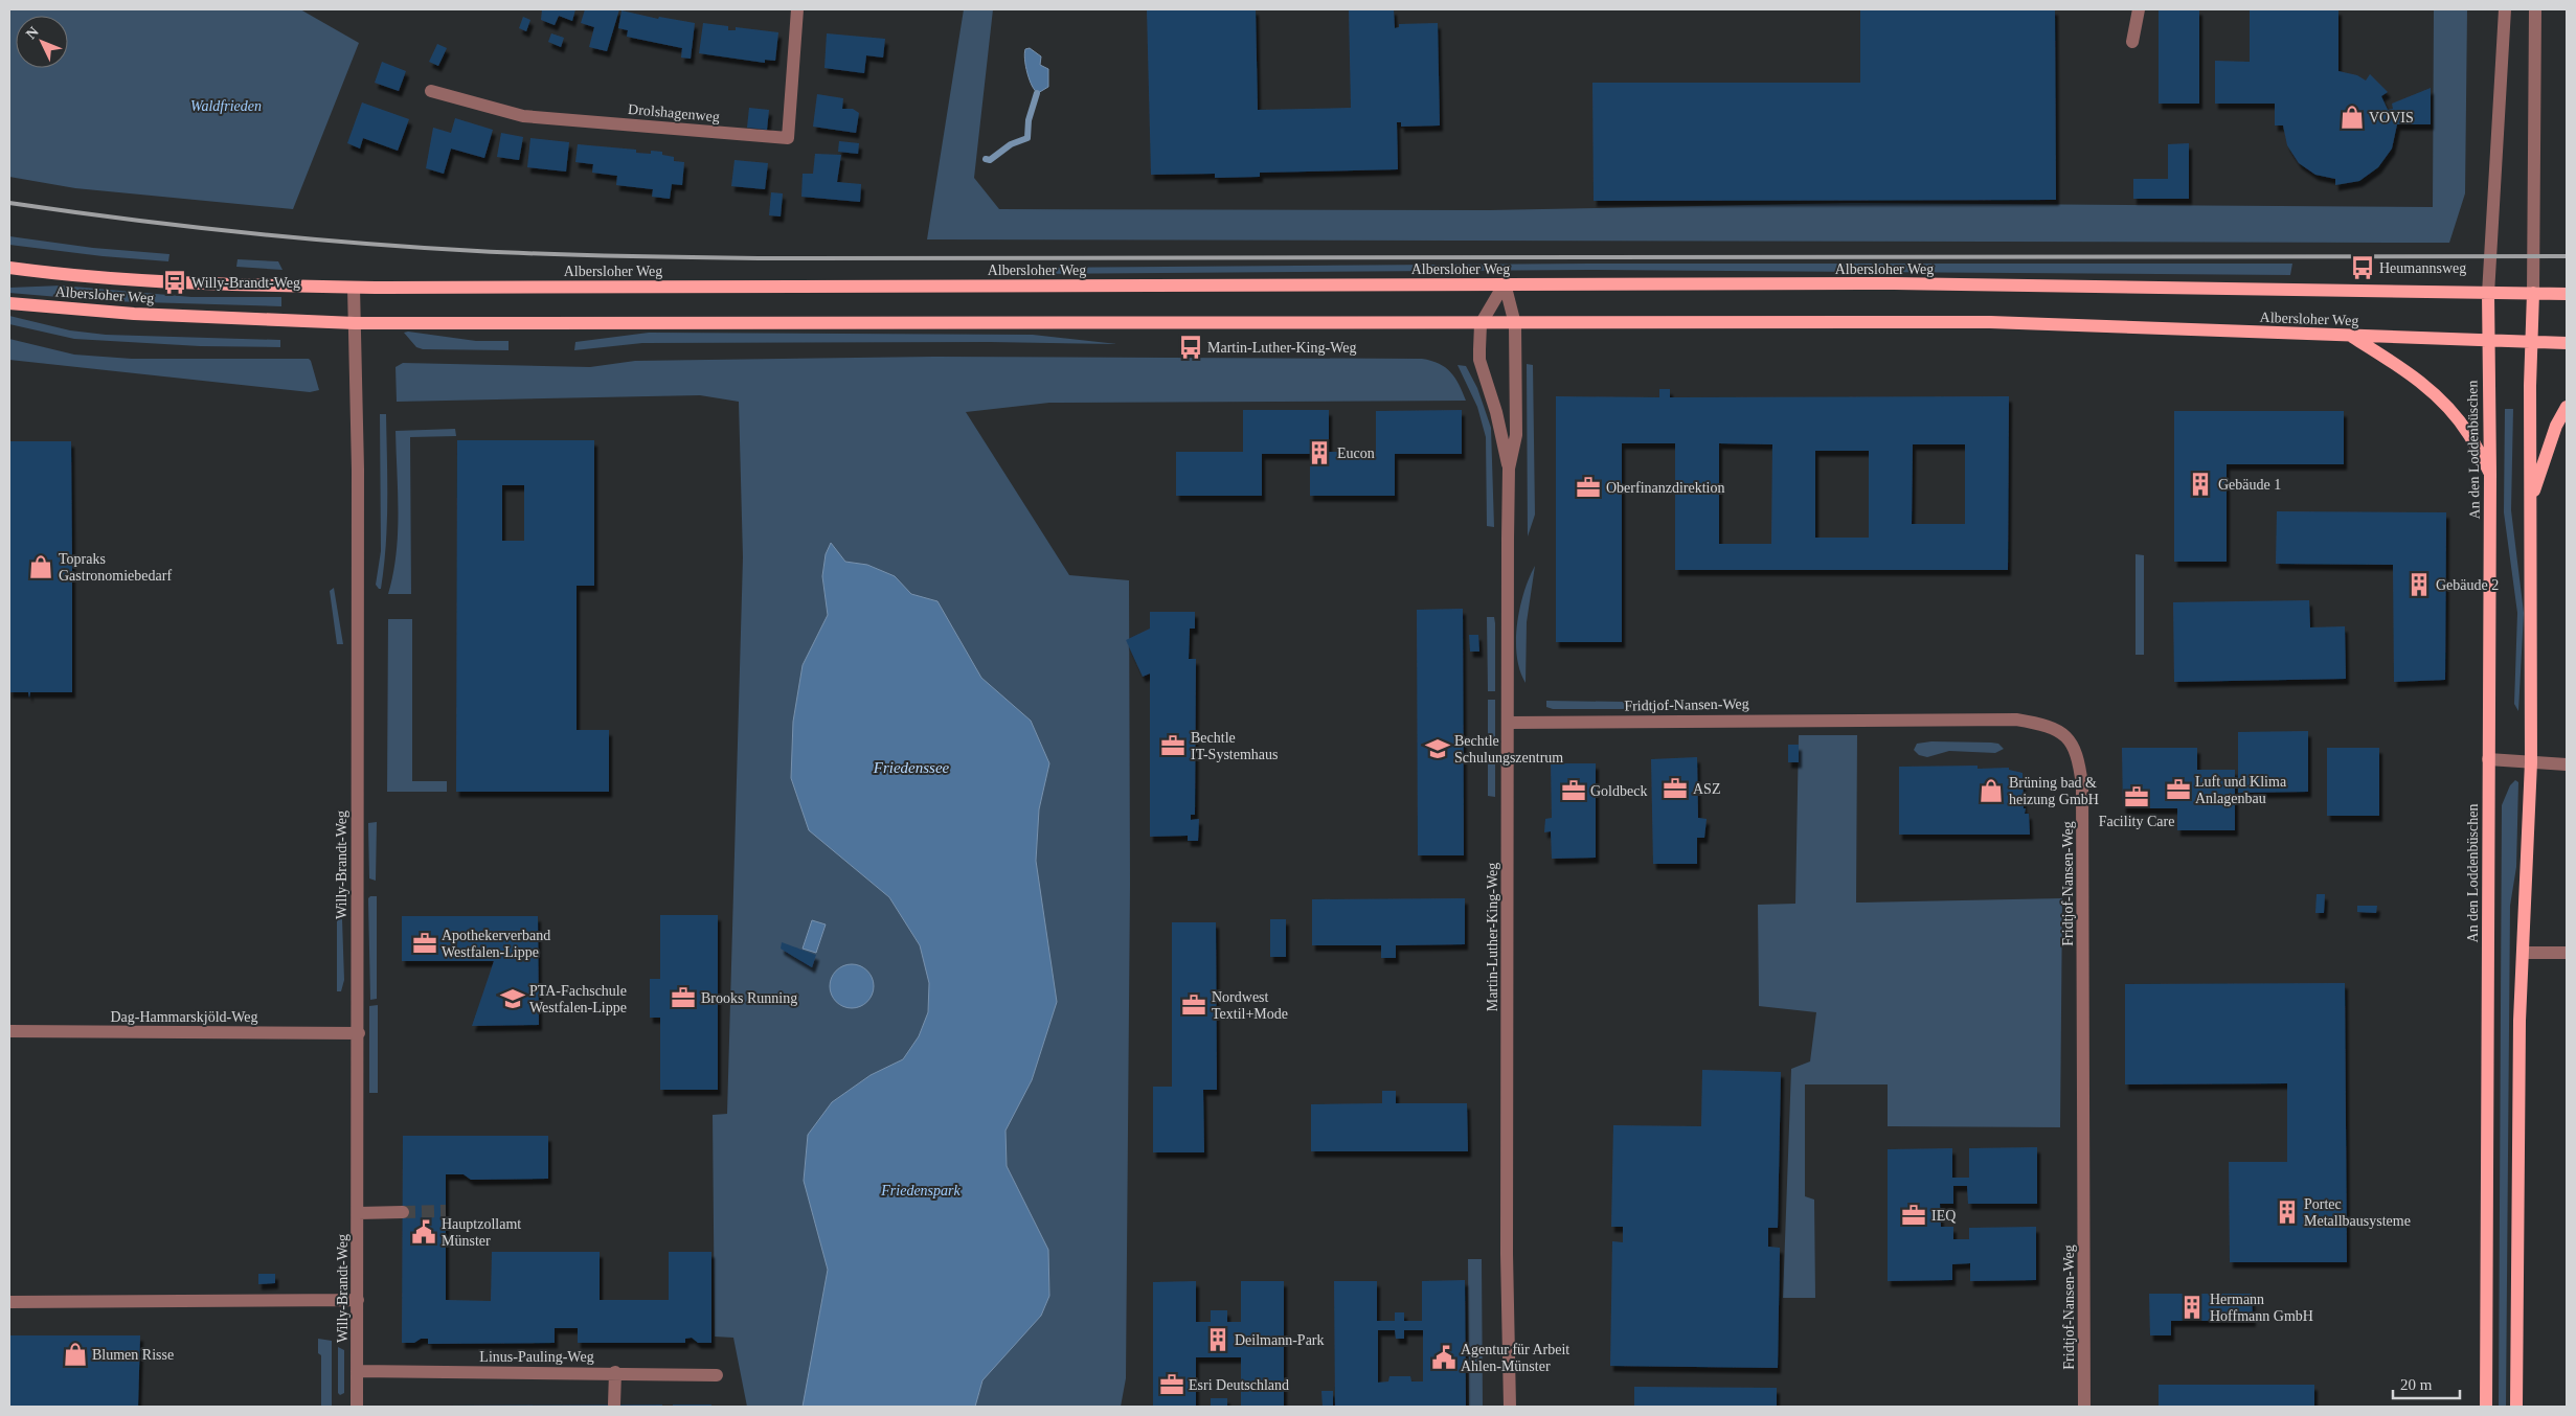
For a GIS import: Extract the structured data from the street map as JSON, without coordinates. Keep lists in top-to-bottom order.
{
  "streets": {
    "main road": ["Albersloher Weg", "An den Loddenbüschen"],
    "street": [
      "Drolshagenweg",
      "Fridtjof-Nansen-Weg",
      "Willy-Brandt-Weg",
      "Martin-Luther-King-Weg",
      "Dag-Hammarskjöld-Weg",
      "Linus-Pauling-Weg"
    ]
  },
  "crossings": [
    ["Albersloher Weg", "An den Loddenbüschen"],
    ["Albersloher Weg", "Willy-Brandt-Weg"],
    ["Albersloher Weg", "Martin-Luther-King-Weg"],
    ["Fridtjof-Nansen-Weg", "Martin-Luther-King-Weg"],
    ["Willy-Brandt-Weg", "Dag-Hammarskjöld-Weg"],
    ["Willy-Brandt-Weg", "Linus-Pauling-Weg"]
  ],
  "water": ["Friedenssee"],
  "parks": ["Waldfrieden", "Friedenspark"],
  "places": {
    "shop": [
      "VOVIS",
      "Topraks Gastronomiebedarf",
      "Brüning bad & heizung GmbH",
      "Blumen Risse"
    ],
    "bus stop": ["Heumannsweg", "Willy-Brandt-Weg", "Martin-Luther-King-Weg"],
    "building": [
      "Eucon",
      "Gebäude 1",
      "Gebäude 2",
      "Portec Metallbausysteme",
      "Hermann Hoffmann GmbH",
      "Deilmann-Park"
    ],
    "office": [
      "Oberfinanzdirektion",
      "Bechtle IT-Systemhaus",
      "ASZ",
      "Luft und Klima Anlagenbau",
      "Goldbeck",
      "Facility Care",
      "Apothekerverband Westfalen-Lippe",
      "Brooks Running",
      "Nordwest Textil+Mode",
      "IEQ",
      "Esri Deutschland"
    ],
    "school or university": ["Bechtle Schulungszentrum", "PTA-Fachschule Westfalen-Lippe"],
    "public building": ["Hauptzollamt Münster", "Agentur für Arbeit Ahlen-Münster"]
  },
  "scale_bar": "20 m",
  "north": "top left"
}
